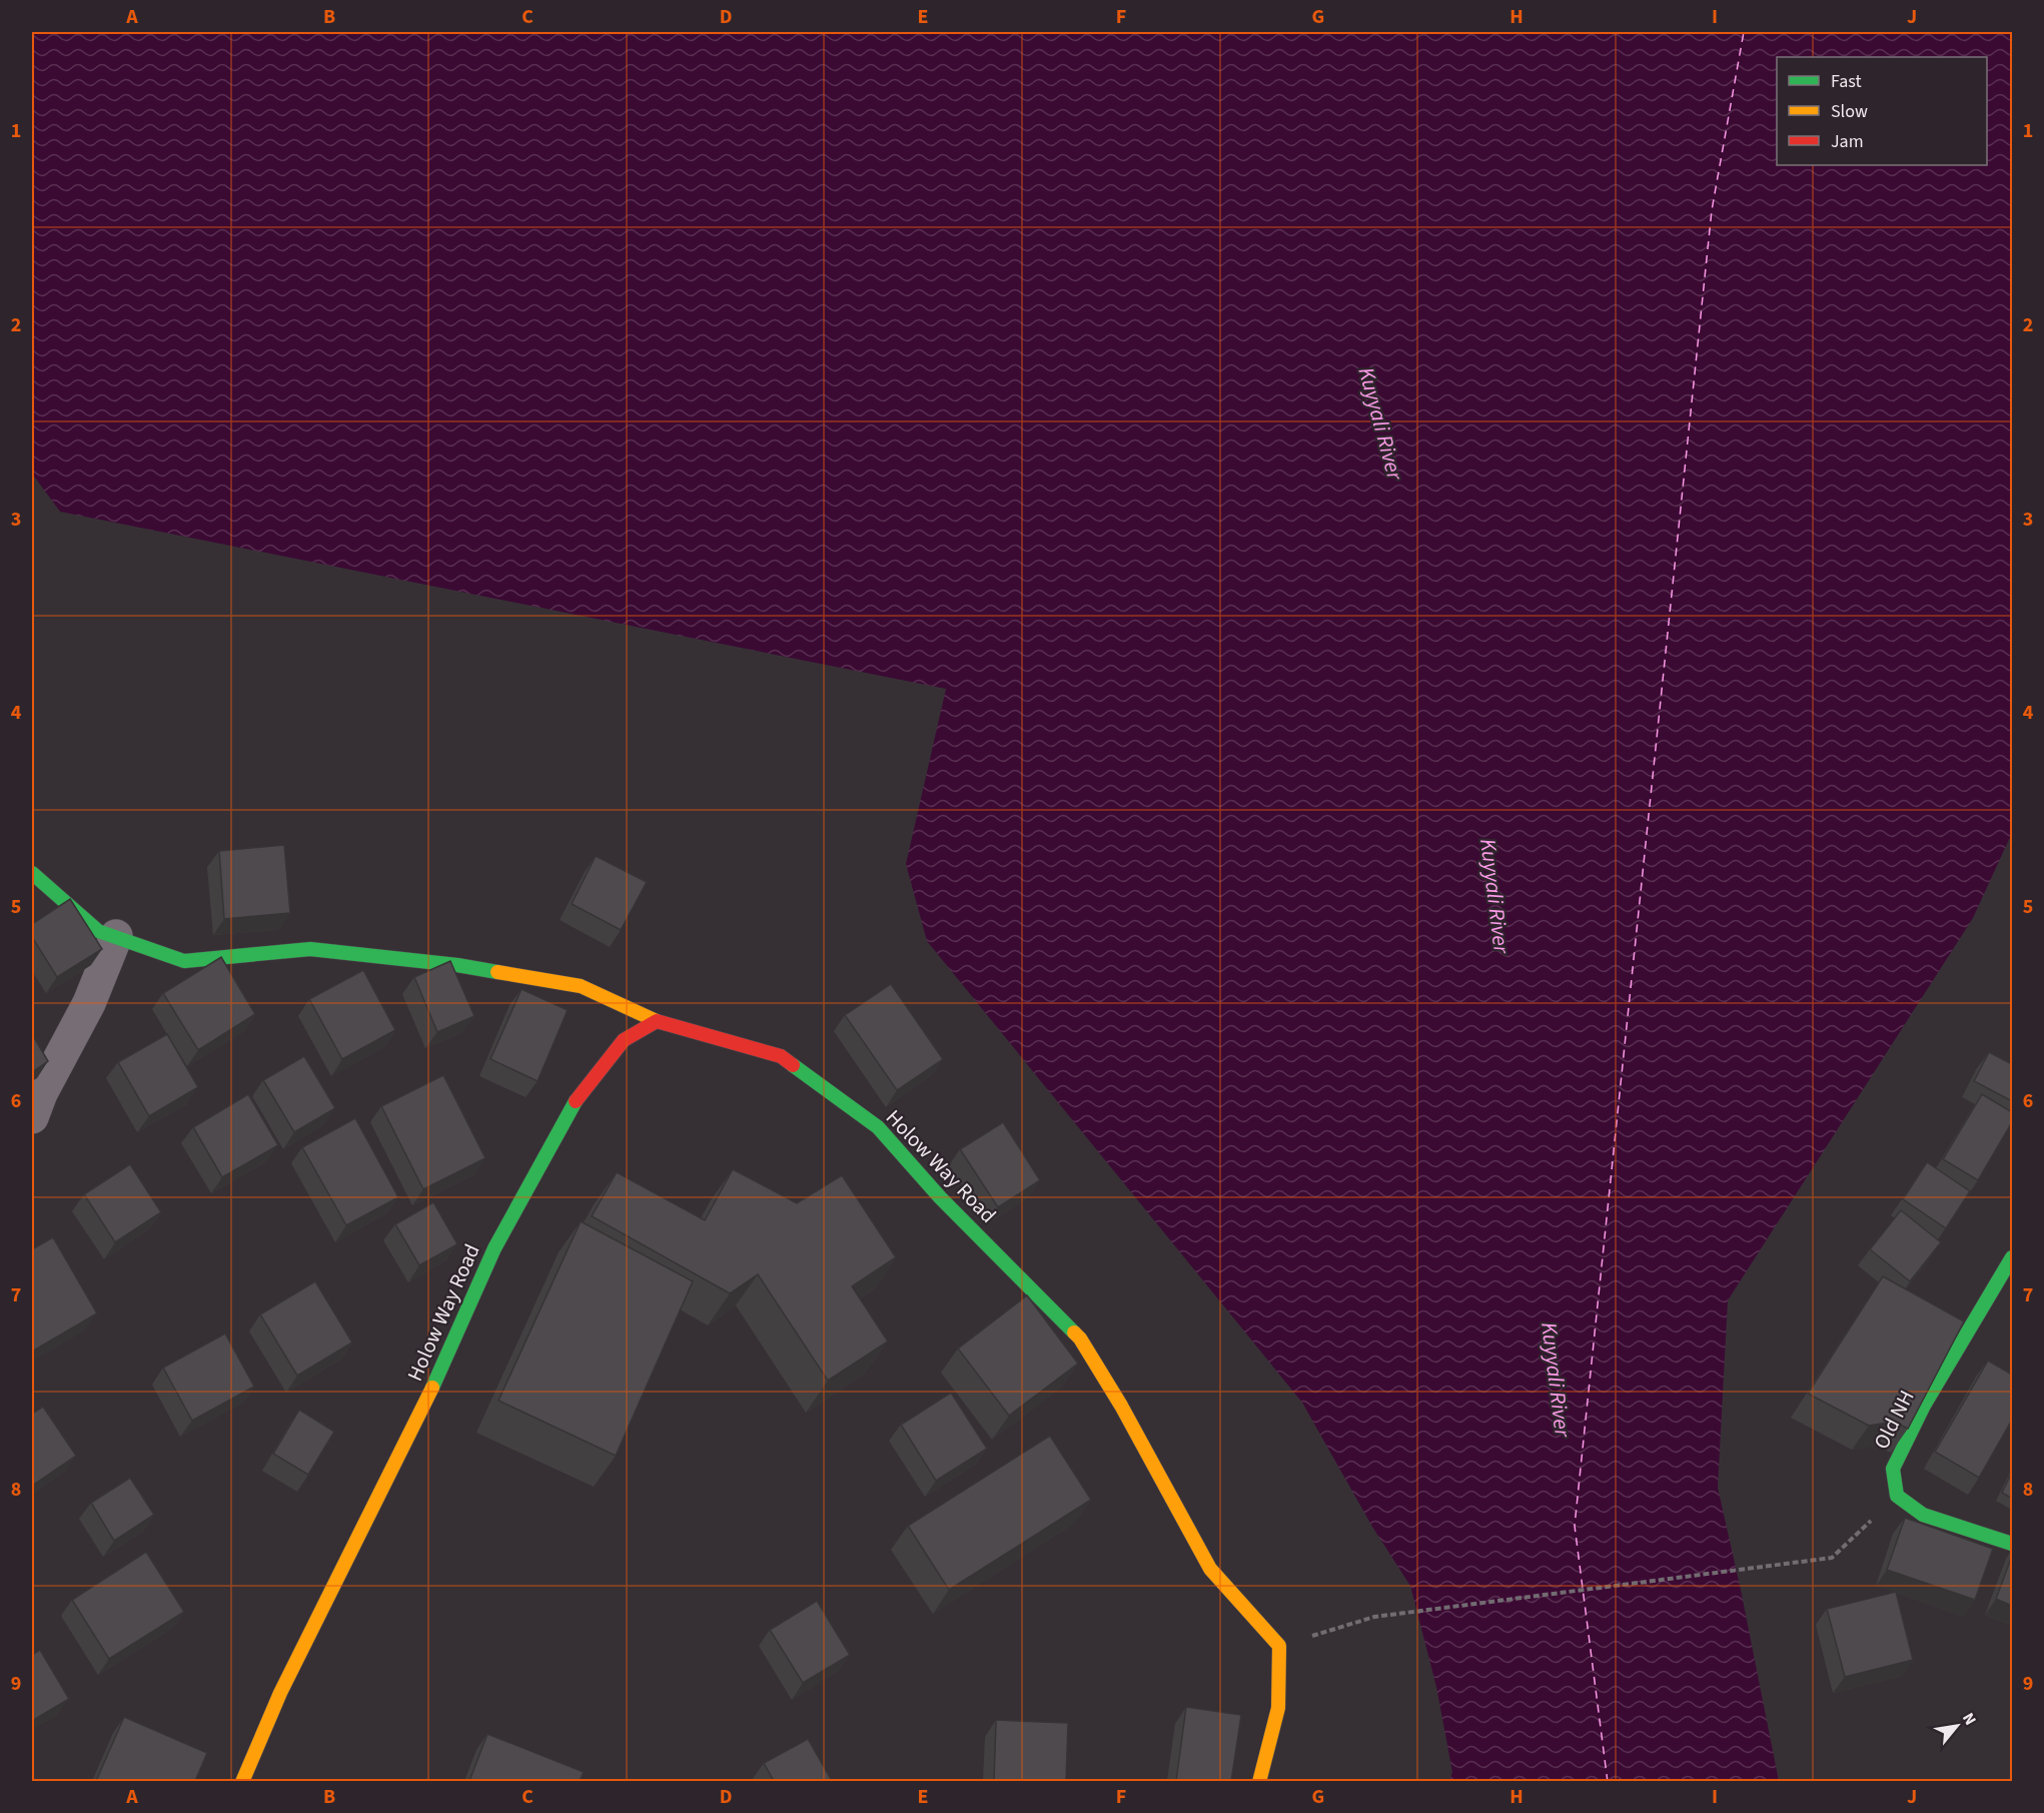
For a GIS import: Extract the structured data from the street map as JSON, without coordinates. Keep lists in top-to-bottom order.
{
  "streets": {
    "street": ["Holow Way Road", "Old NH"]
  },
  "water": ["Kuyyali River"],
  "legend": ["Fast", "Slow", "Jam"],
  "north": "top right",
  "grid": {
    "columns": [
      "A",
      "B",
      "C",
      "D",
      "E",
      "F",
      "G",
      "H",
      "I",
      "J"
    ],
    "rows": [
      "1",
      "2",
      "3",
      "4",
      "5",
      "6",
      "7",
      "8",
      "9"
    ]
  }
}
